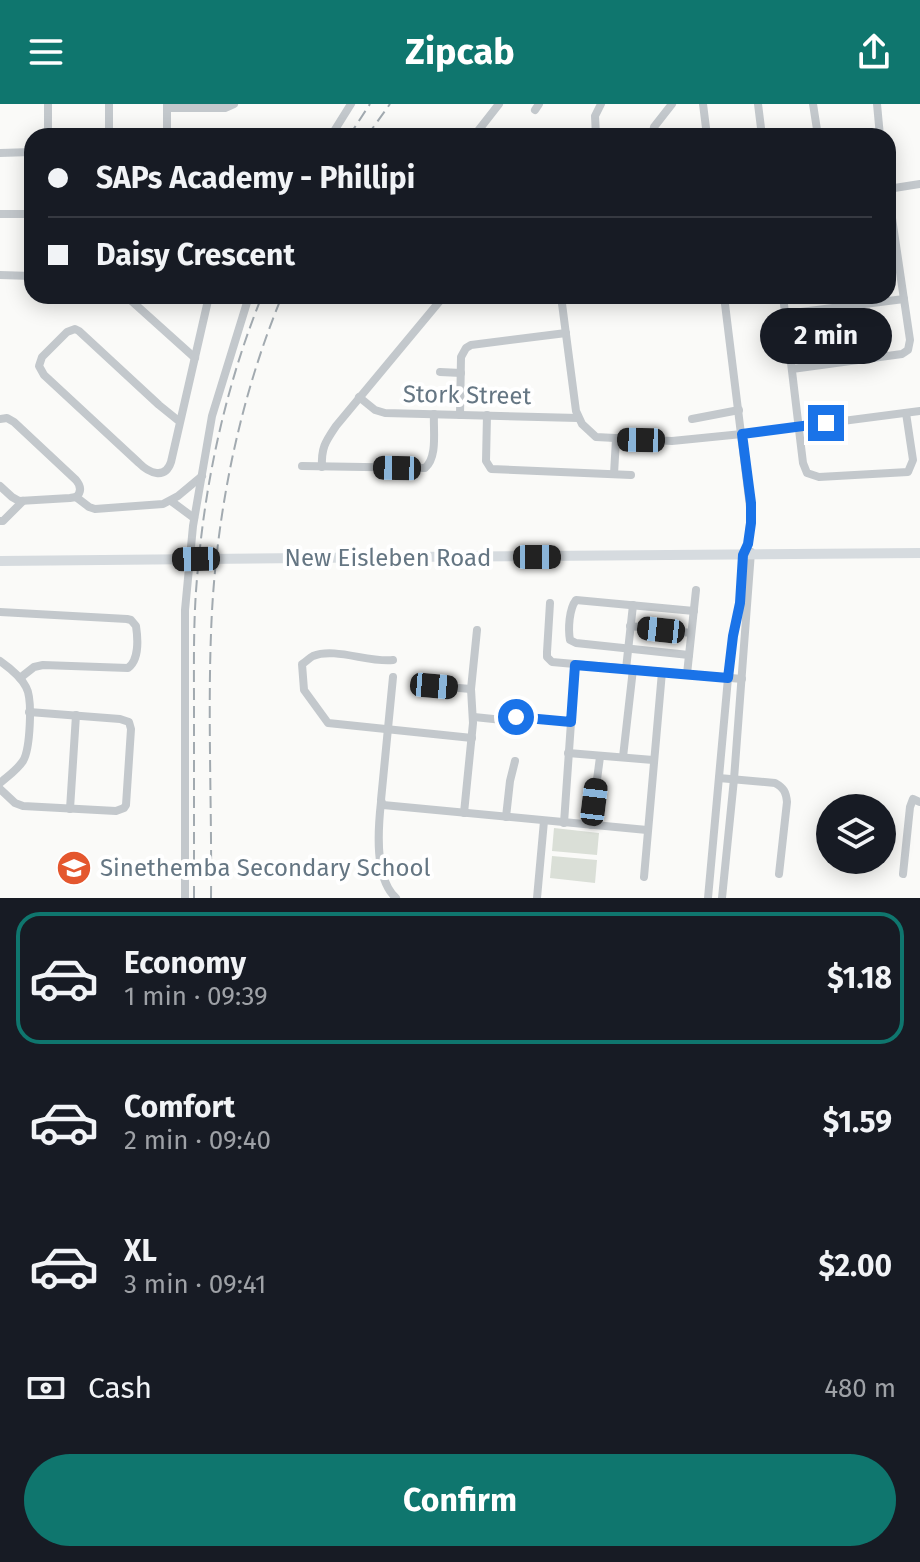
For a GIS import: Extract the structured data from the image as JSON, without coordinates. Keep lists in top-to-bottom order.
{
  "streets": {
    "main road": ["New Eisleben Road"],
    "street": ["Stork Street"]
  },
  "places": {
    "school or university": ["Sinethemba Secondary School"]
  },
  "page": {
    "header": "Zipcab",
    "banner": ["SAPs Academy - Phillipi", "Daisy Crescent"],
    "bubble": "2 min",
    "list": [
      {
        "name": "Economy",
        "note": "1 min · 09:39",
        "value": "$1.18"
      },
      {
        "name": "Comfort",
        "note": "2 min · 09:40",
        "value": "$1.59"
      },
      {
        "name": "XL",
        "note": "3 min · 09:41",
        "value": "$2.00"
      }
    ],
    "pay": ["Cash", "480 m"],
    "buttons": "Confirm"
  }
}
